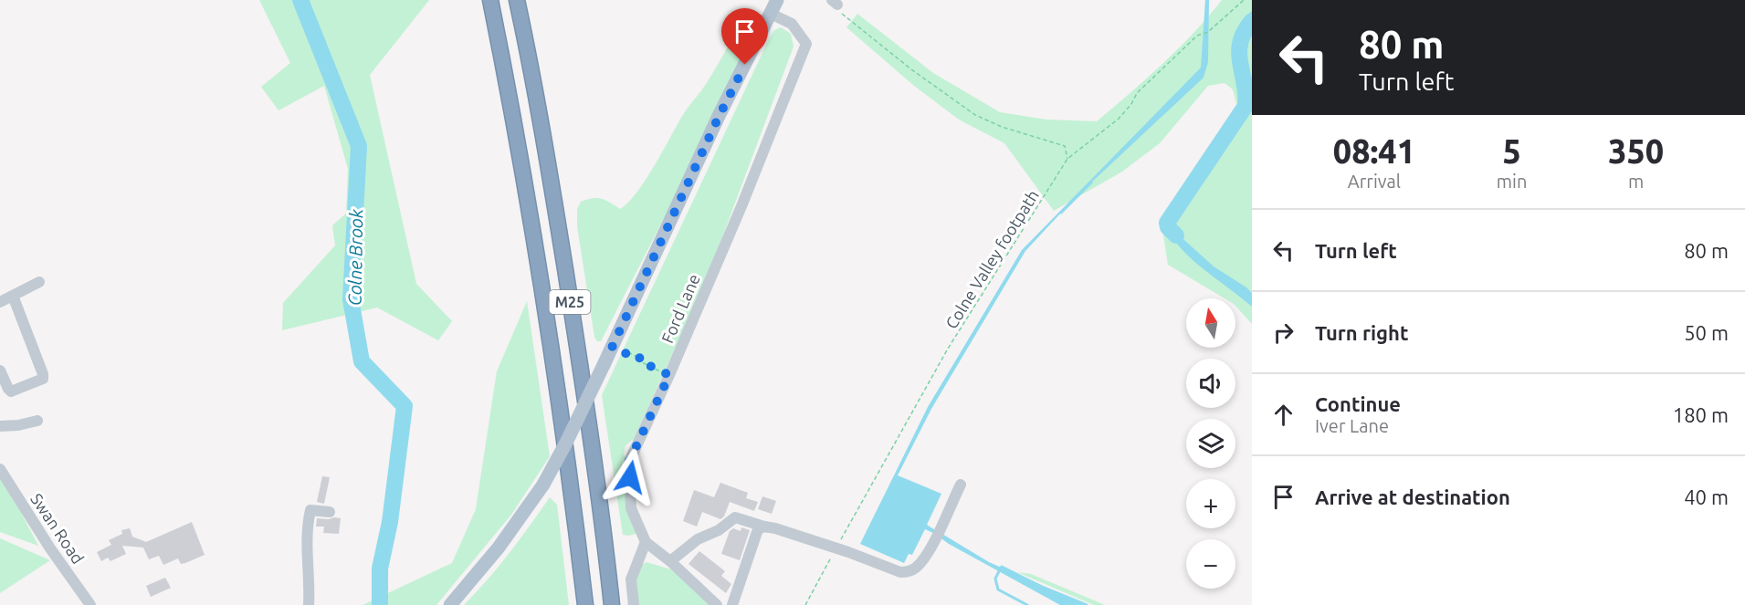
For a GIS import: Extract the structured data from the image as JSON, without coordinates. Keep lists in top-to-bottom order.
{
  "streets": {
    "highway": ["M25"],
    "street": ["Ford Lane", "Swan Road"],
    "path": ["Colne Valley footpath"]
  },
  "water": ["Colne Brook"],
  "north": "top",
  "page": {
    "turn": ["80 m", "Turn left"],
    "eta": [
      "08:41",
      "Arrival",
      "5",
      "min",
      "350",
      "m"
    ],
    "list": [
      {
        "name": "Turn left",
        "value": "80 m"
      },
      {
        "name": "Turn right",
        "value": "50 m"
      },
      {
        "name": "Continue",
        "note": "Iver Lane",
        "value": "180 m"
      },
      {
        "name": "Arrive at destination",
        "value": "40 m"
      }
    ],
    "map_buttons": ["+", "−"]
  }
}
